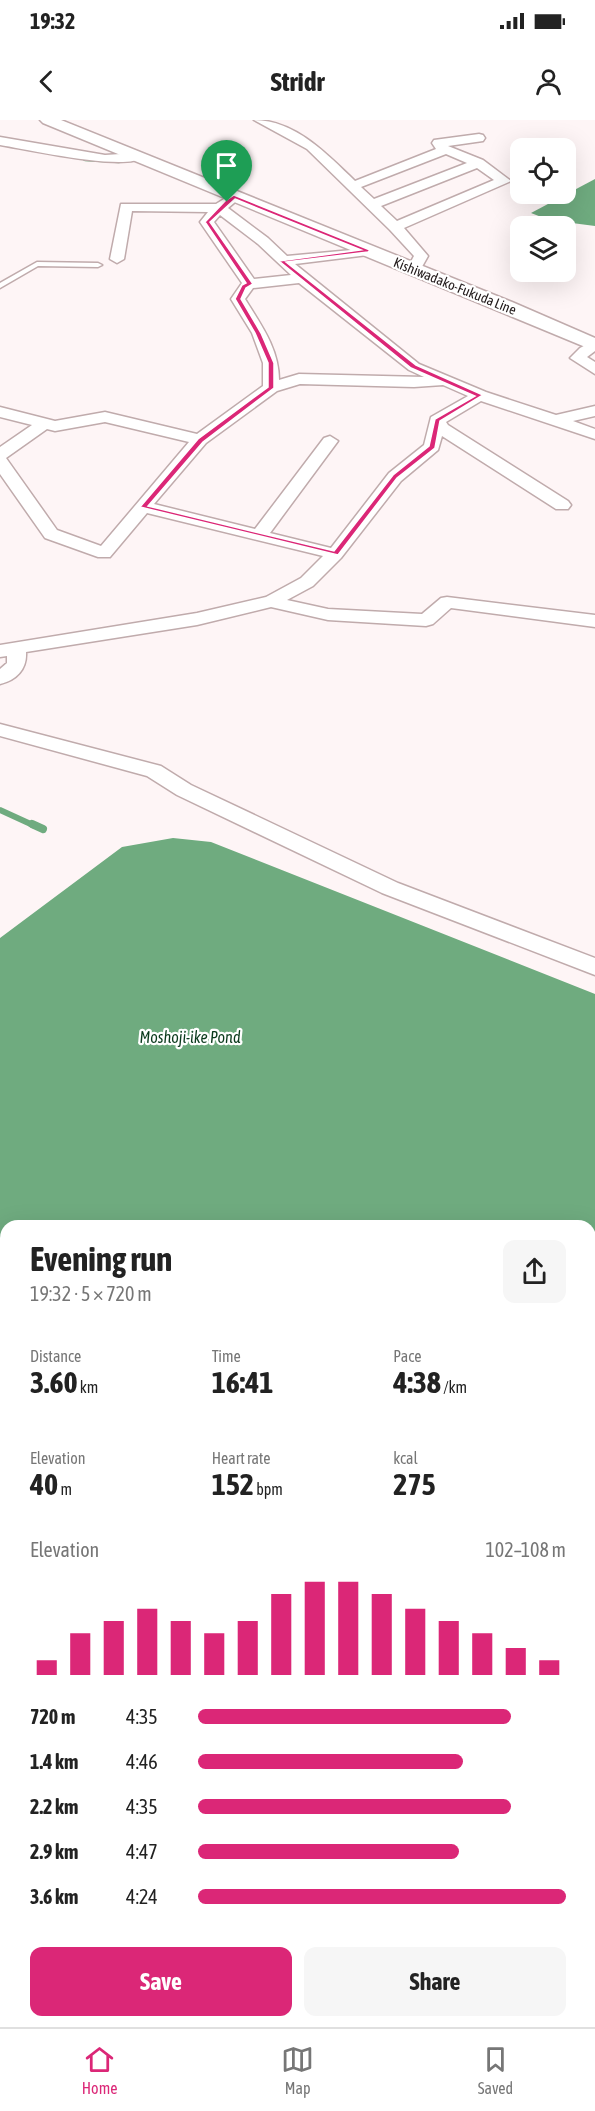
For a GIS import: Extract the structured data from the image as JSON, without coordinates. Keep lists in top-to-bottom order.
{
  "streets": {
    "street": ["Kishiwadako-Fukuda Line"]
  },
  "water": ["Moshoji-ike Pond"],
  "page": {
    "status": "19:32",
    "header": "Stridr",
    "heading": ["Evening run", "19:32 · 5 × 720 m"],
    "stats": [
      ["Distance", "3.60 km"],
      ["Time", "16:41"],
      ["Pace", "4:38 /km"],
      ["Elevation", "40 m"],
      ["Heart rate", "152 bpm"],
      ["kcal", "275"]
    ],
    "chart": ["Elevation", "102–108 m"],
    "list": [
      {
        "name": "720 m",
        "note": "4:35"
      },
      {
        "name": "1.4 km",
        "note": "4:46"
      },
      {
        "name": "2.2 km",
        "note": "4:35"
      },
      {
        "name": "2.9 km",
        "note": "4:47"
      },
      {
        "name": "3.6 km",
        "note": "4:24"
      }
    ],
    "buttons": ["Save", "Share"],
    "tabs": ["Home", "Map", "Saved"]
  }
}
